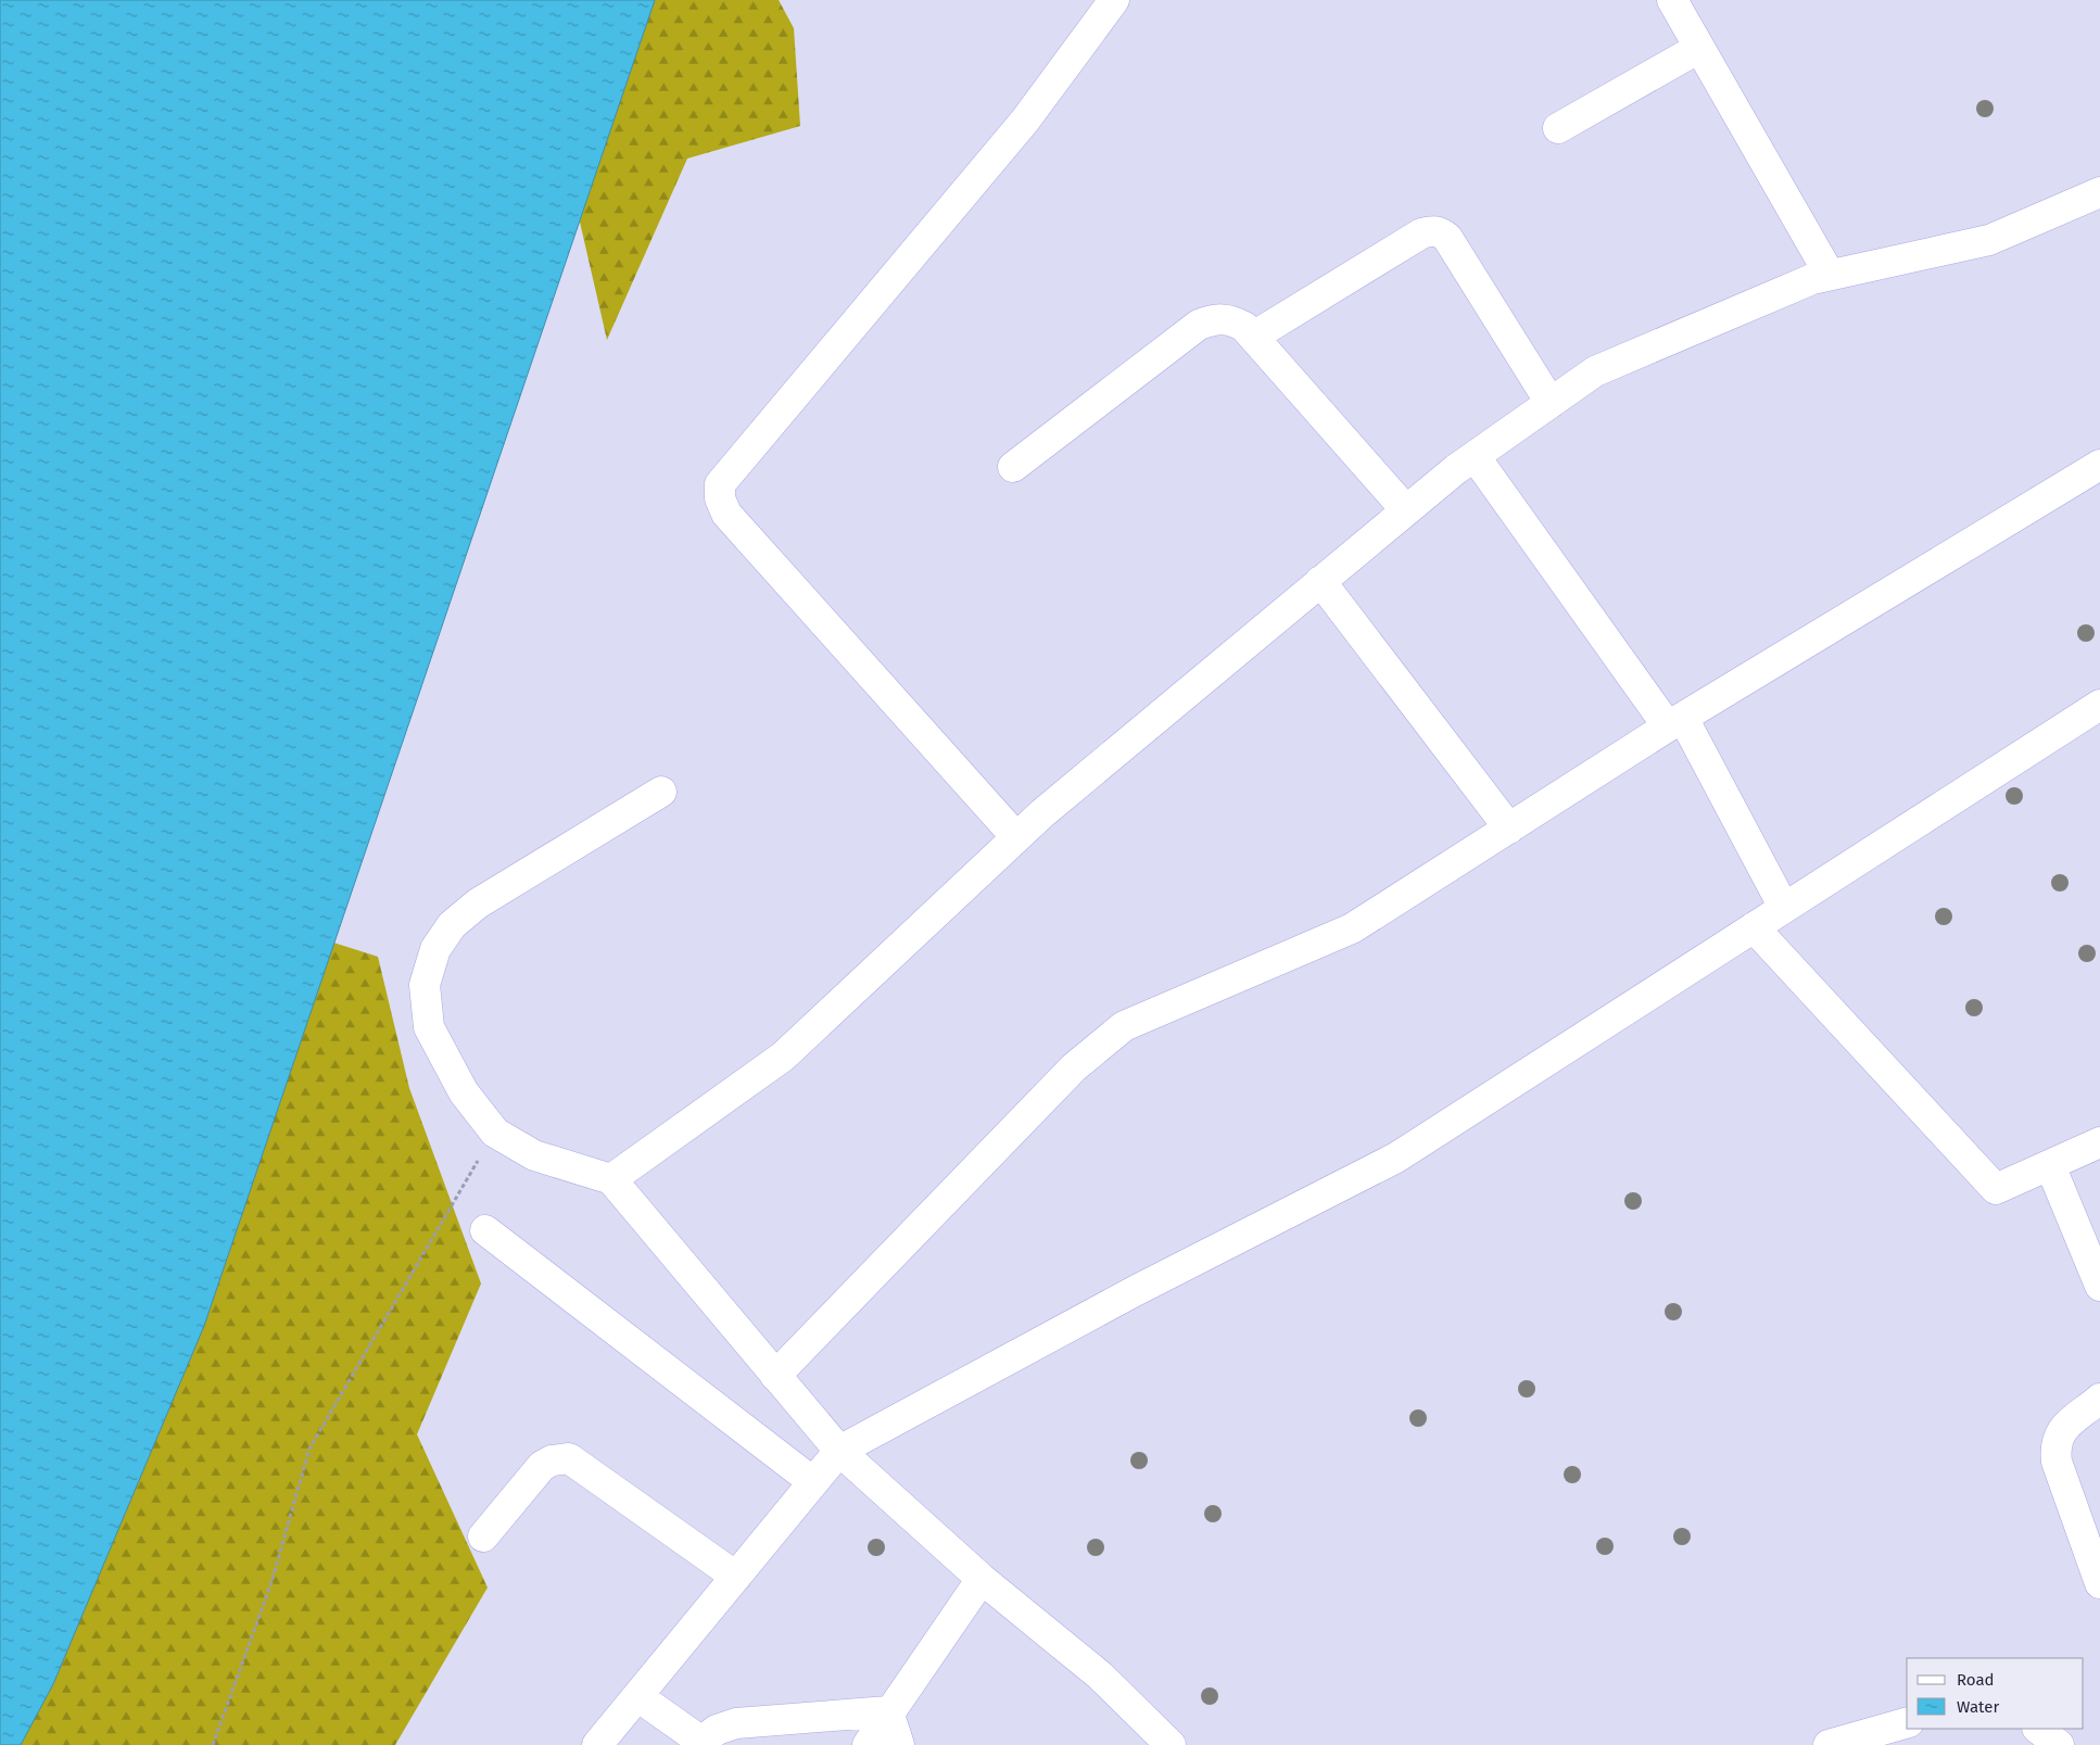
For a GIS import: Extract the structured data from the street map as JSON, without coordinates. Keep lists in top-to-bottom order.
{
  "legend": ["Road", "Water"]
}
